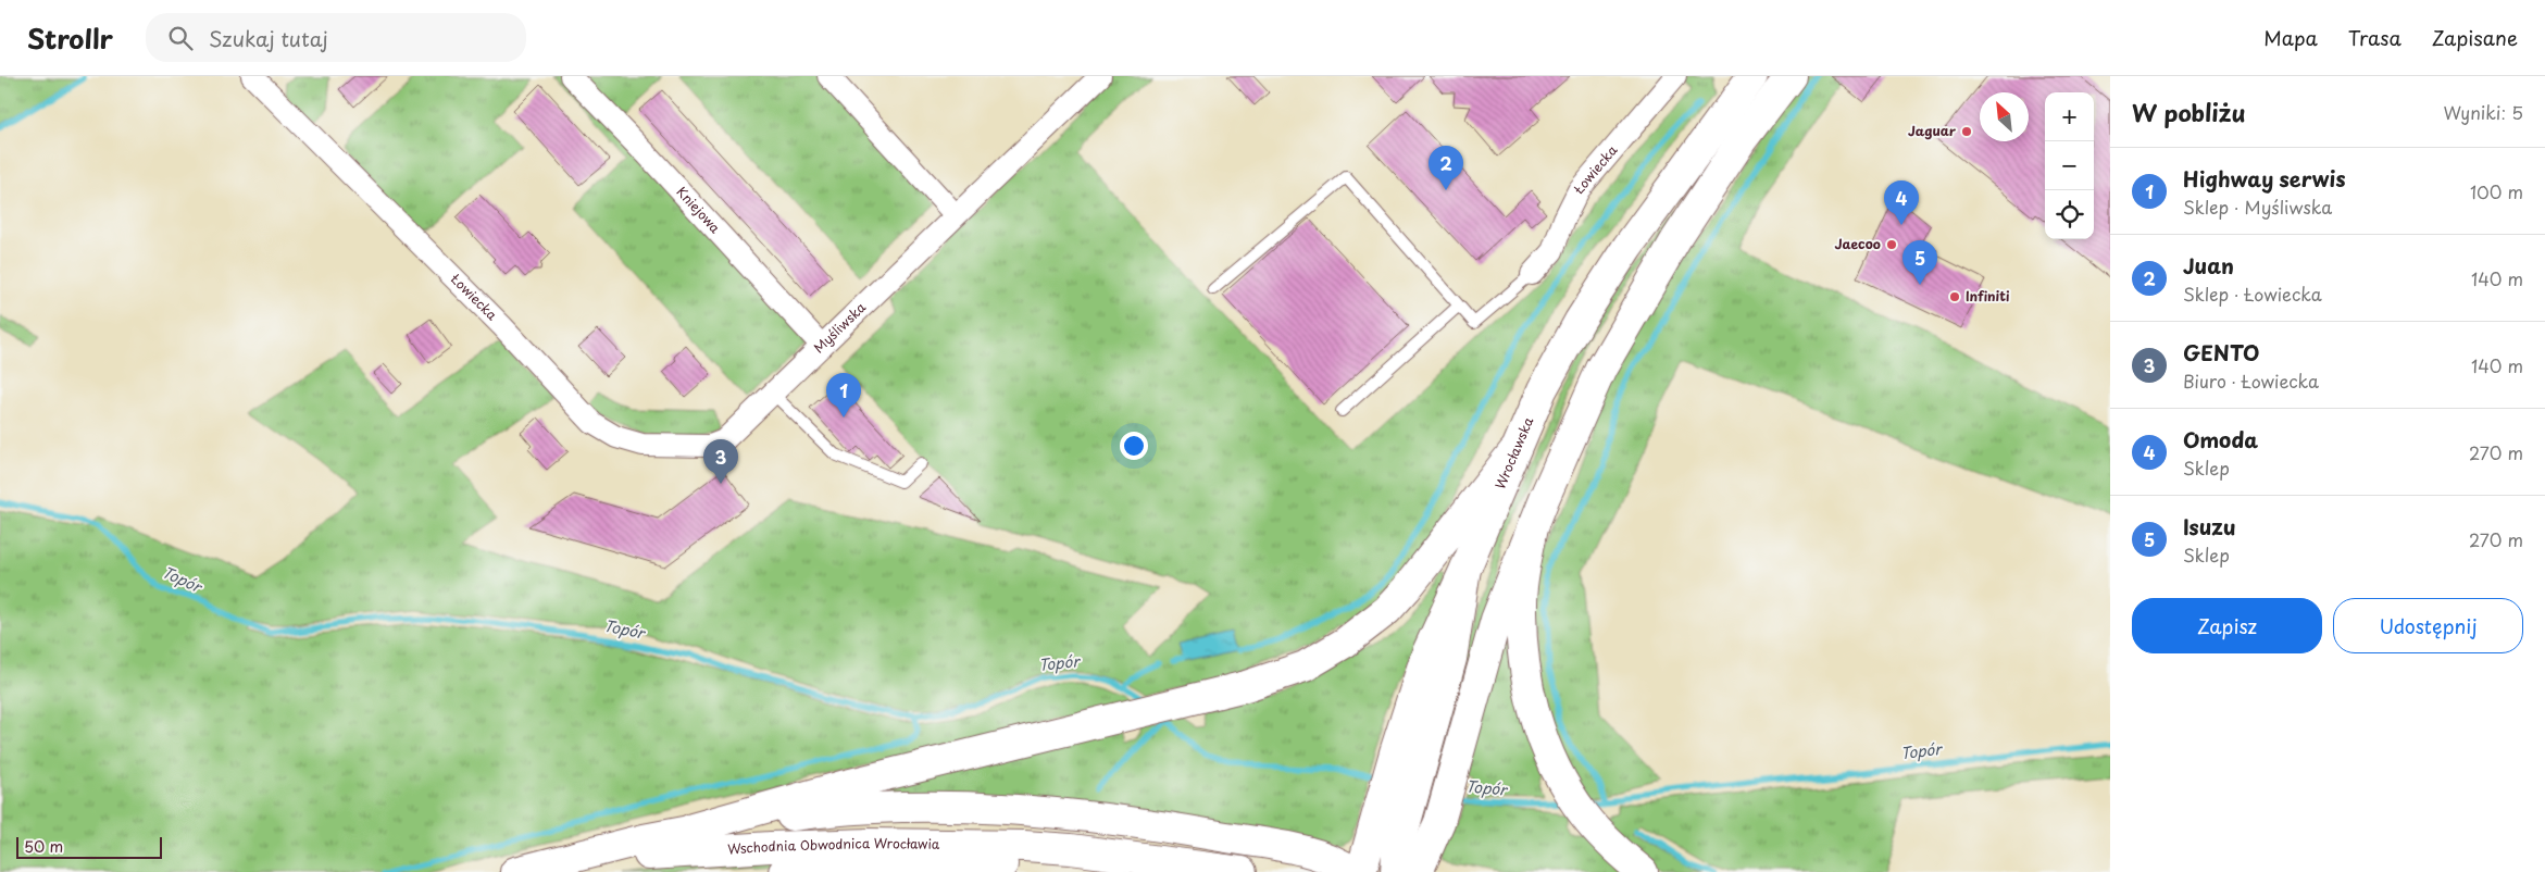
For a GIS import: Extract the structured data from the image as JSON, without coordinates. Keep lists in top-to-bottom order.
{
  "streets": {
    "main road": ["Wrocławska", "Wschodnia Obwodnica Wrocławia"],
    "street": ["Łowiecka", "Kniejowa", "Myśliwska"]
  },
  "crossings": [
    ["Łowiecka", "Myśliwska"],
    ["Kniejowa", "Myśliwska"]
  ],
  "water": ["Topór"],
  "places": ["Jaguar", "Jaecoo", "Infiniti"],
  "scale_bar": "50 m",
  "north": "top left",
  "page": {
    "header": "Strollr",
    "search": "Szukaj tutaj",
    "nav": ["Mapa", "Trasa", "Zapisane"],
    "heading": ["W pobliżu", "Wyniki: 5"],
    "map_buttons": ["+", "−"],
    "pins": [
      "2",
      "4",
      "5",
      "1",
      "3"
    ],
    "list": [
      {
        "mark": "1",
        "name": "Highway serwis",
        "note": "Sklep · Myśliwska",
        "value": "100 m"
      },
      {
        "mark": "2",
        "name": "Juan",
        "note": "Sklep · Łowiecka",
        "value": "140 m"
      },
      {
        "mark": "3",
        "name": "GENTO",
        "note": "Biuro · Łowiecka",
        "value": "140 m"
      },
      {
        "mark": "4",
        "name": "Omoda",
        "note": "Sklep",
        "value": "270 m"
      },
      {
        "mark": "5",
        "name": "Isuzu",
        "note": "Sklep",
        "value": "270 m"
      }
    ],
    "buttons": ["Zapisz", "Udostępnij"],
    "scale": "50 m"
  }
}
